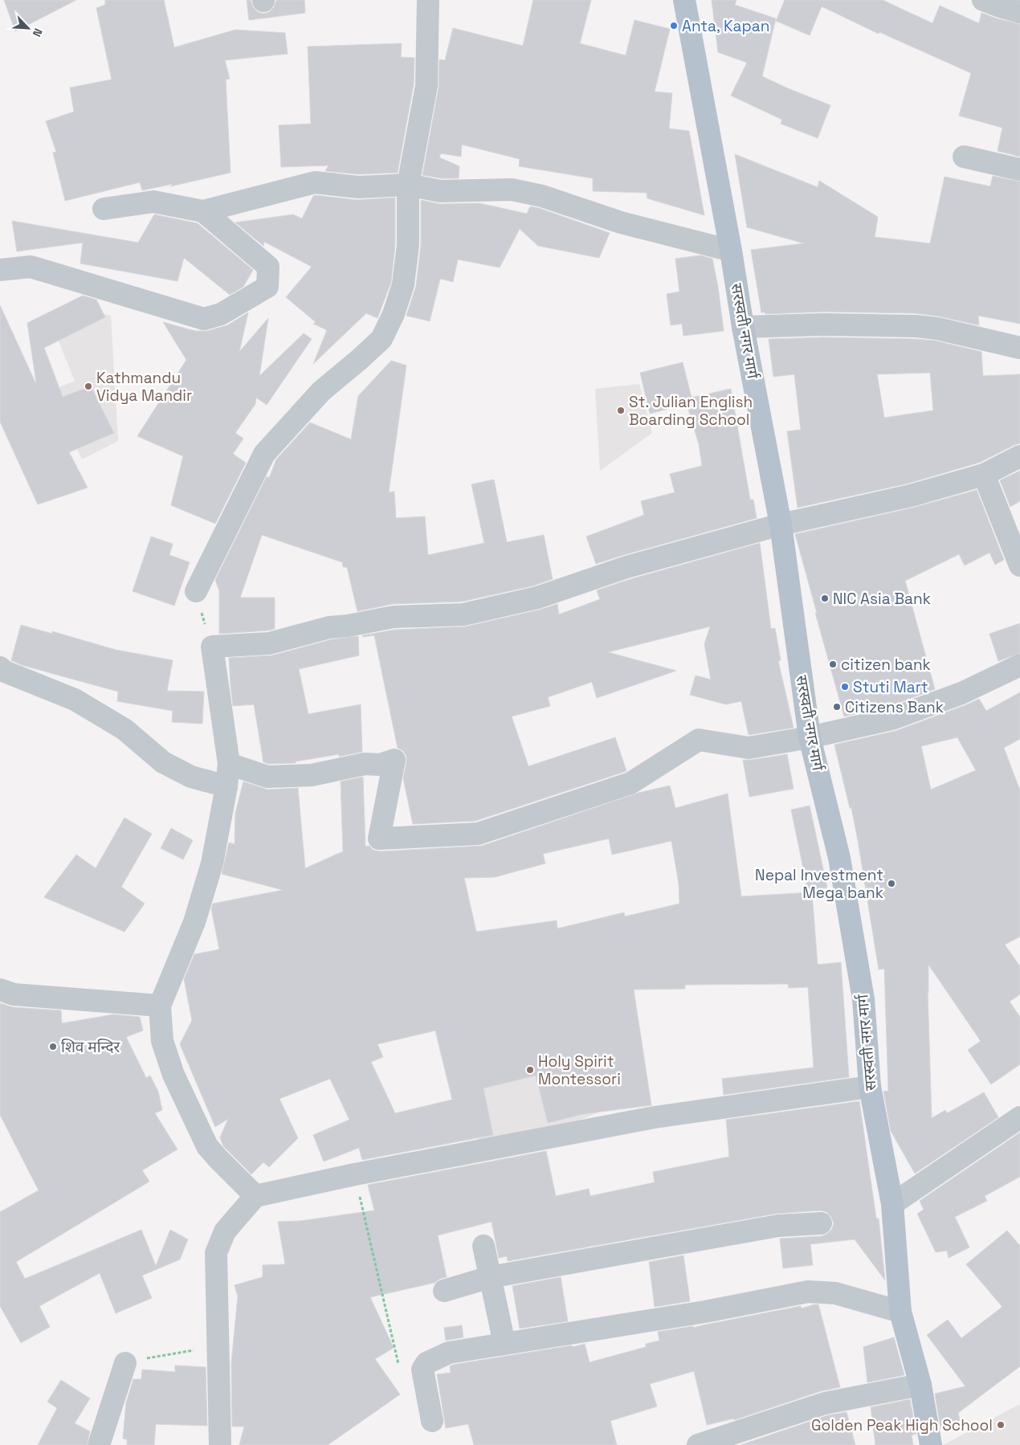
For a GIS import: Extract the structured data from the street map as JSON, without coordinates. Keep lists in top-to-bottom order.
{
  "streets": {
    "main road": ["सरस्वती नगर मार्ग"]
  },
  "places": [
    "Anta, Kapan",
    "Kathmandu Vidya Mandir",
    "St. Julian English Boarding School",
    "NIC Asia Bank",
    "citizen bank",
    "Stuti Mart",
    "Citizens Bank",
    "Nepal Investment Mega bank",
    "शिव मन्दिर",
    "Holy Spirit Montessori",
    "Golden Peak High School"
  ],
  "north": "bottom right"
}
